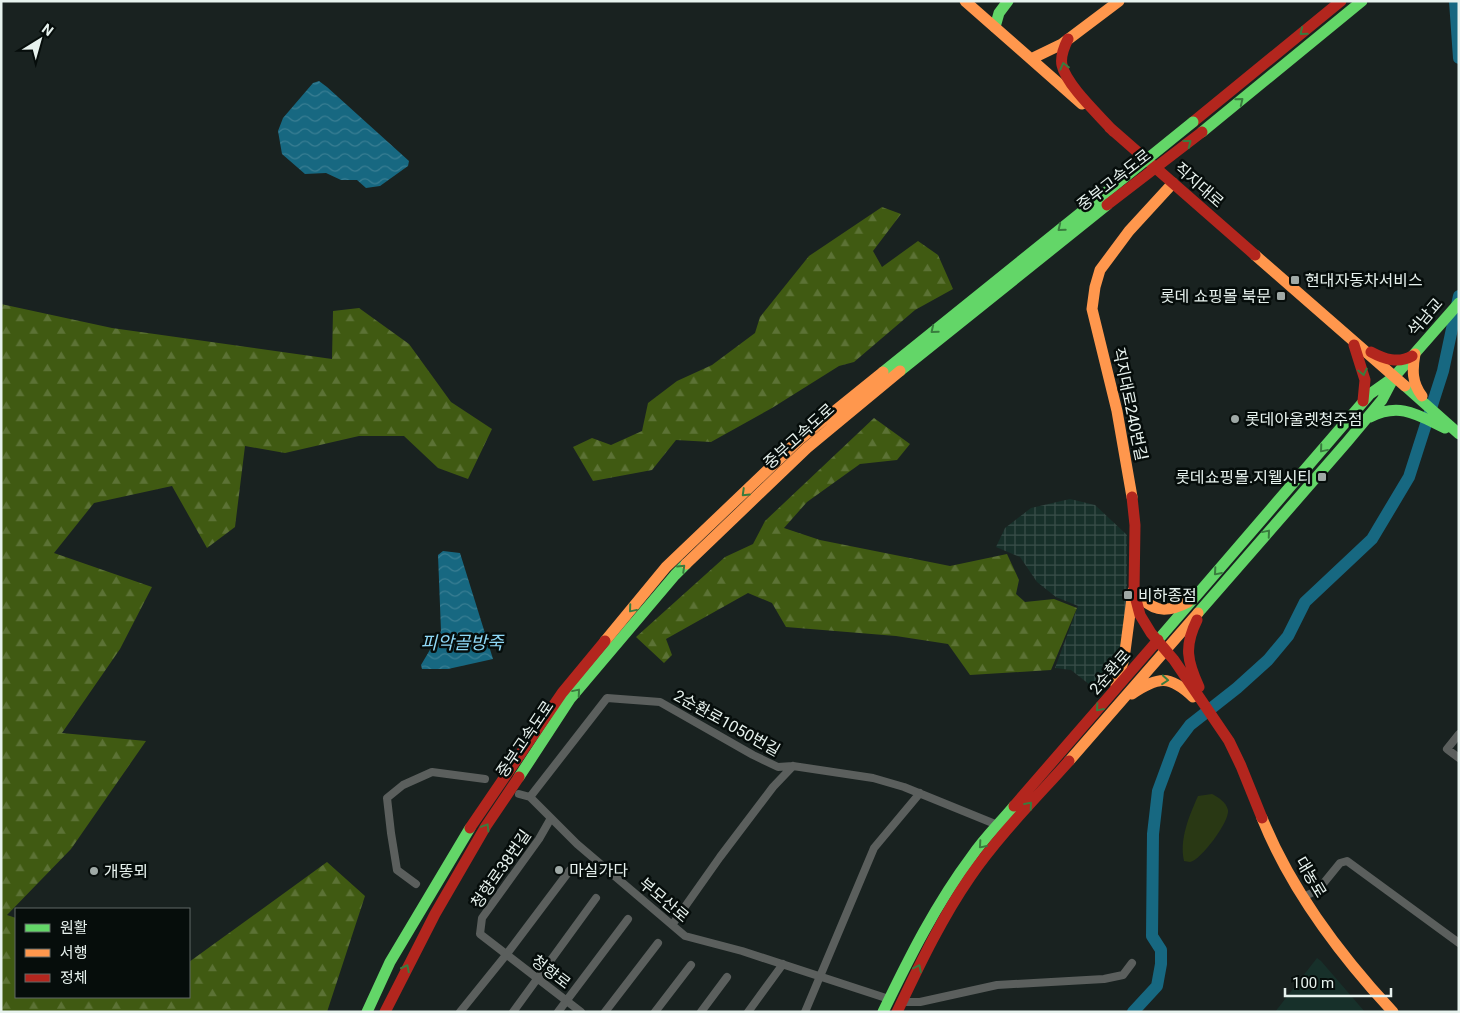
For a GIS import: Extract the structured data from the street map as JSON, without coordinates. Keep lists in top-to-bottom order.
{
  "streets": {
    "main road": [
      "중부고속도로",
      "직지대로",
      "석남교",
      "직지대로240번길",
      "2순환로",
      "대농로"
    ],
    "street": [
      "2순환로1050번길",
      "청향로38번길",
      "부모산로",
      "청향로"
    ]
  },
  "crossings": [
    ["직지대로", "직지대로240번길"],
    ["직지대로", "2순환로"],
    ["석남교", "2순환로"],
    ["직지대로240번길", "2순환로"],
    ["직지대로240번길", "대농로"],
    ["2순환로", "2순환로1050번길"],
    ["2순환로", "부모산로"],
    ["2순환로1050번길", "부모산로"],
    ["청향로38번길", "부모산로"],
    ["청향로38번길", "청향로"]
  ],
  "water": ["피악골방죽"],
  "places": {
    "transit": [
      "현대자동차서비스",
      "롯데 쇼핑몰 북문",
      "롯데쇼핑몰.지웰시티",
      "비하종점"
    ],
    "other": ["롯데아울렛청주점", "마실가다", "개똥뫼"]
  },
  "legend": ["원활", "서행", "정체"],
  "scale_bar": "100 m",
  "north": "top right"
}
